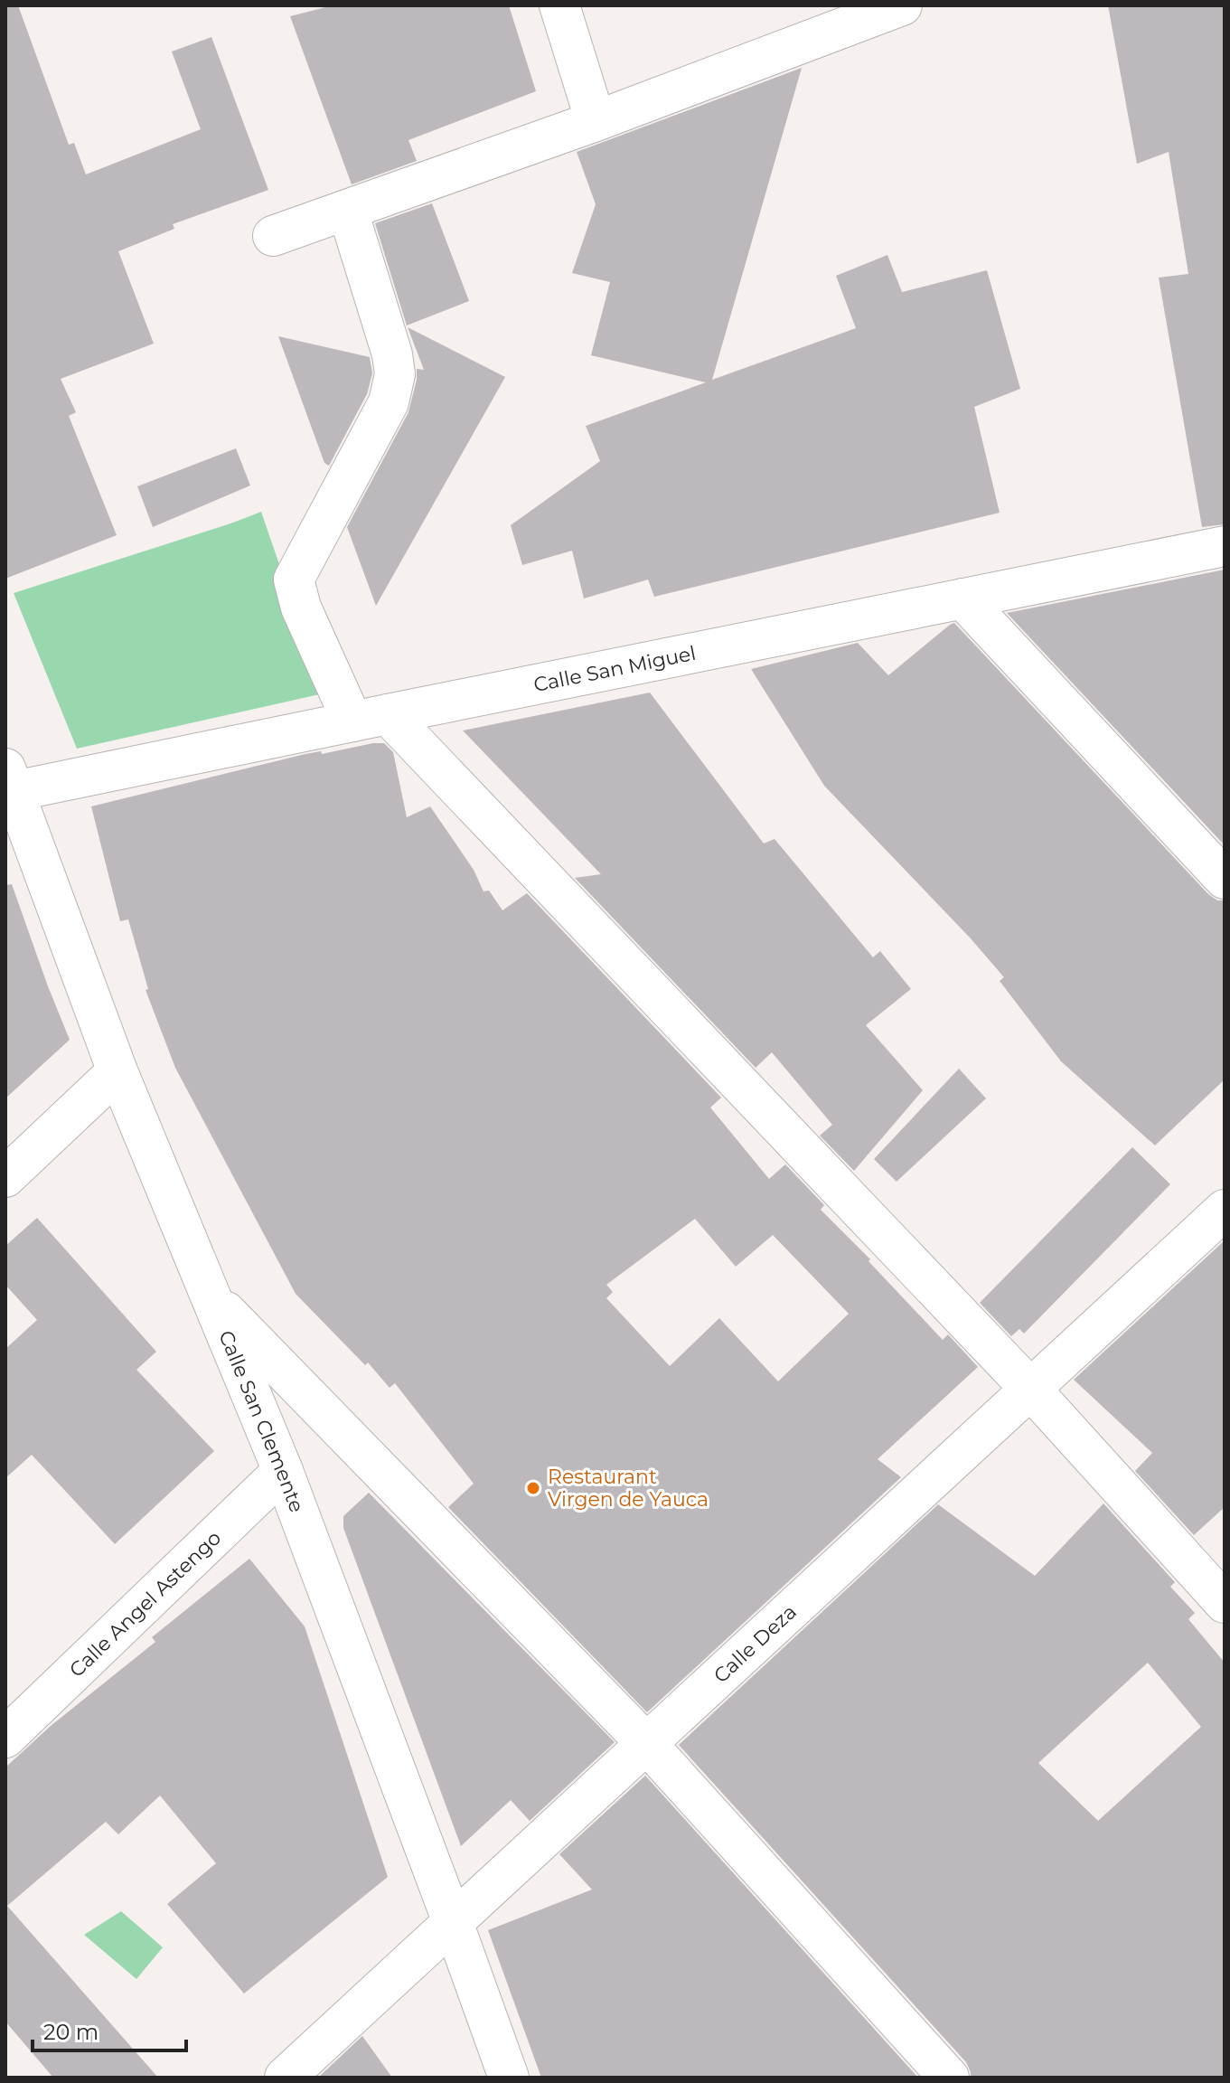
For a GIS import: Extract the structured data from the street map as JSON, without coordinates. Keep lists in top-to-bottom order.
{
  "streets": {
    "street": [
      "Calle San Miguel",
      "Calle San Clemente",
      "Calle Angel Astengo",
      "Calle Deza"
    ]
  },
  "crossings": [
    ["Calle San Miguel", "Calle San Clemente"],
    ["Calle San Clemente", "Calle Angel Astengo"],
    ["Calle San Clemente", "Calle Deza"]
  ],
  "places": ["Restaurant Virgen de Yauca"],
  "scale_bar": "20 m"
}
